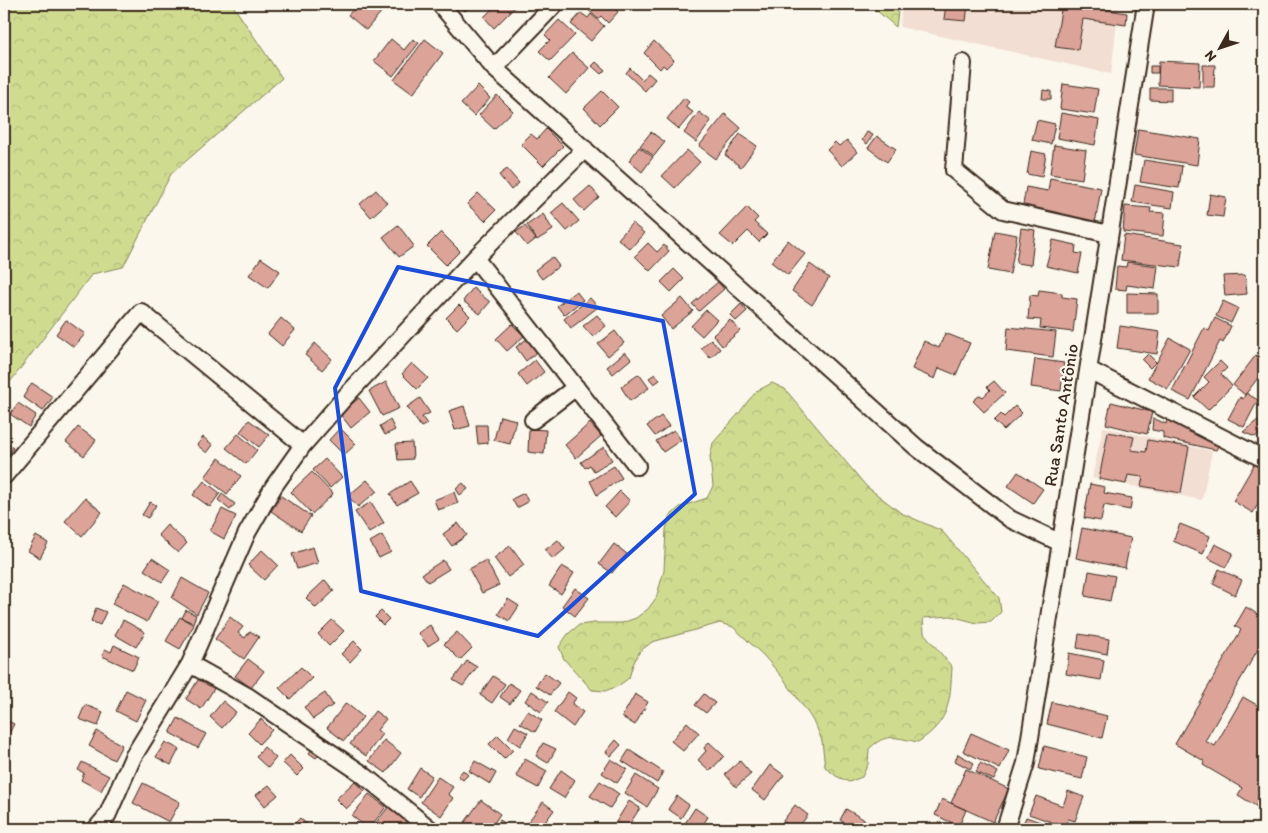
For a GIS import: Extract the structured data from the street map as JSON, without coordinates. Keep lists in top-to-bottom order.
{
  "streets": {
    "street": ["Rua Santo Antônio"]
  },
  "north": "bottom left"
}
